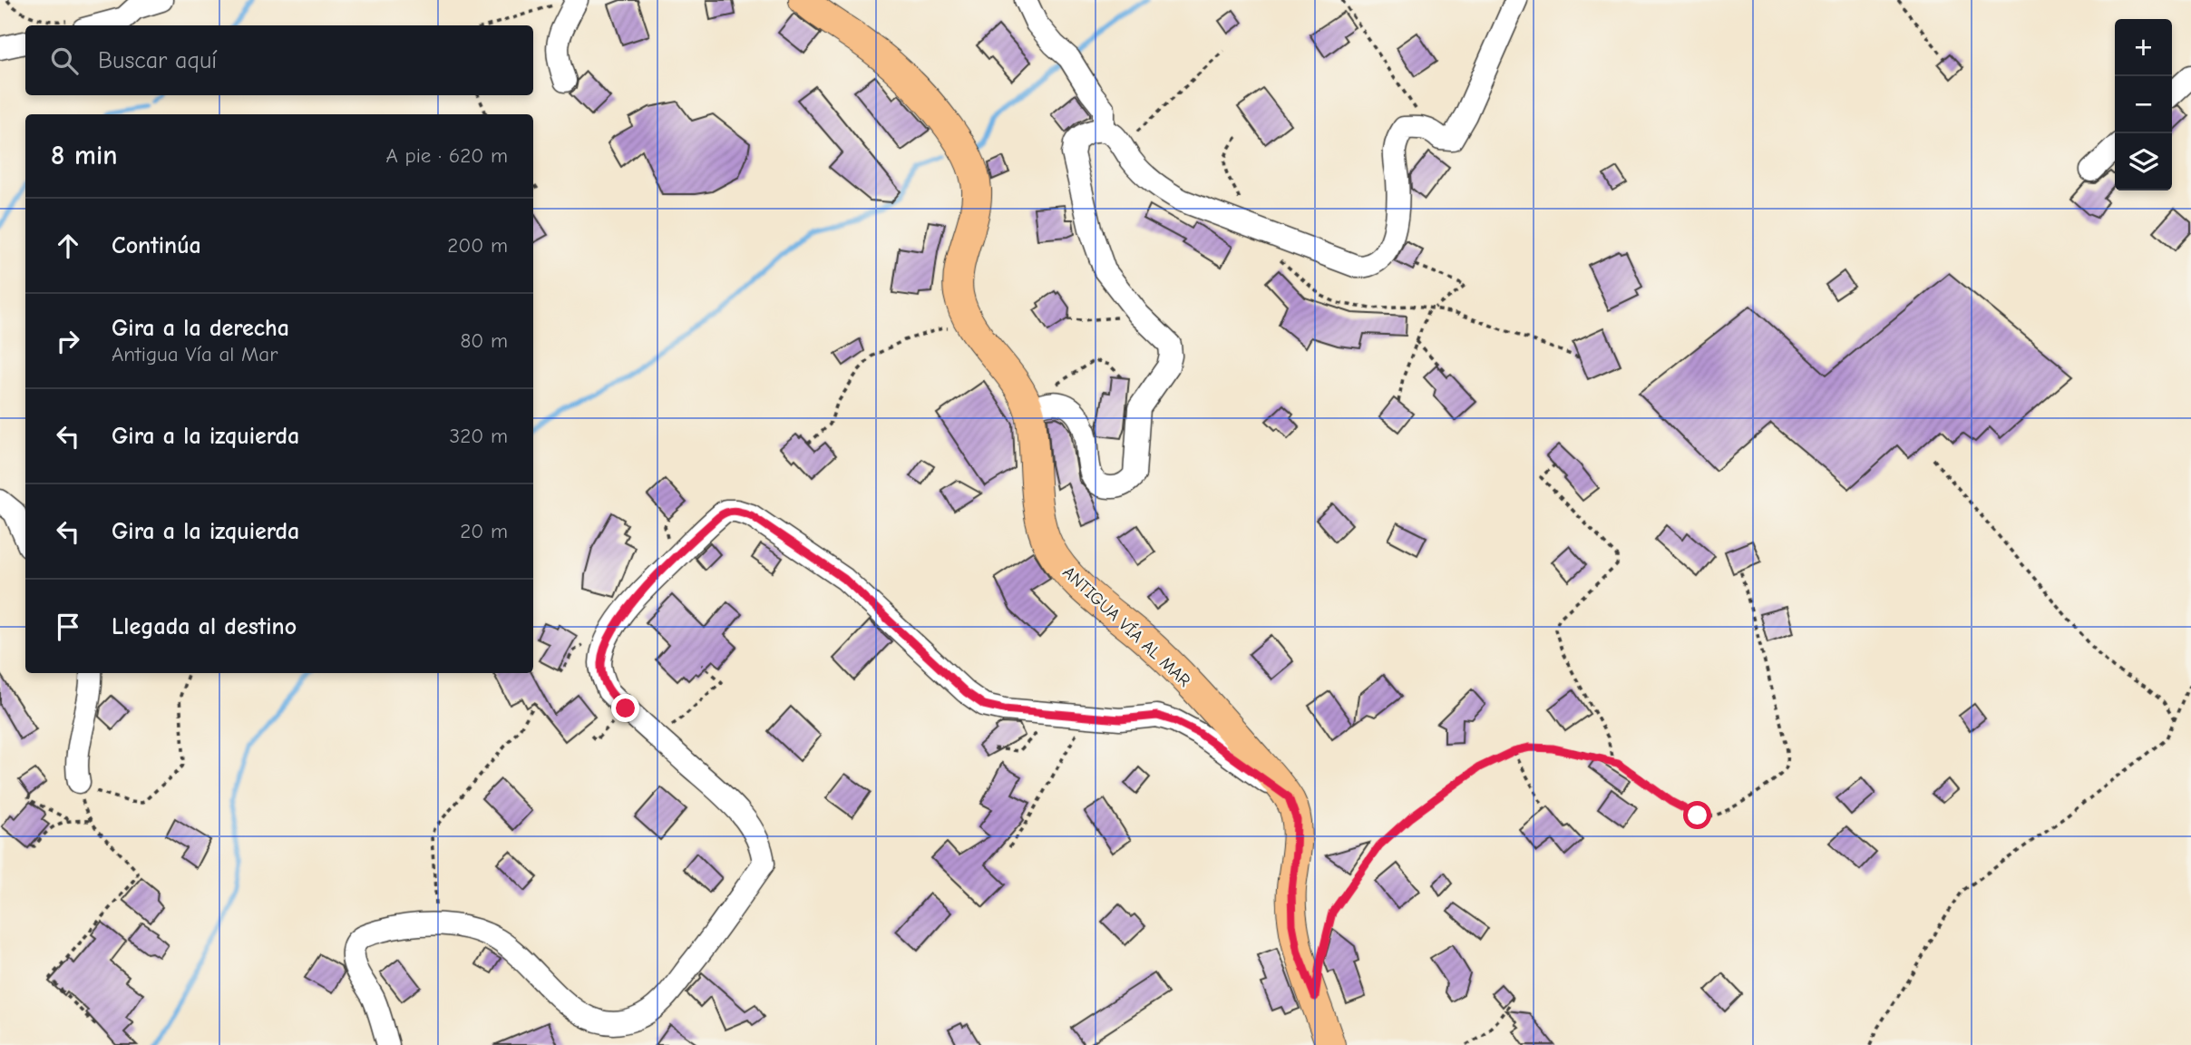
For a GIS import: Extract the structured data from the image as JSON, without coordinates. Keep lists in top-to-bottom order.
{
  "streets": {
    "main road": ["ANTIGUA VÍA AL MAR"]
  },
  "page": {
    "map_buttons": ["+", "−"],
    "search": "Buscar aquí",
    "heading": ["8 min", "A pie · 620 m"],
    "list": [
      ["Continúa", "200 m"],
      ["Gira a la derecha", "Antigua Vía al Mar", "80 m"],
      ["Gira a la izquierda", "320 m"],
      ["Gira a la izquierda", "20 m"],
      "Llegada al destino"
    ]
  }
}
